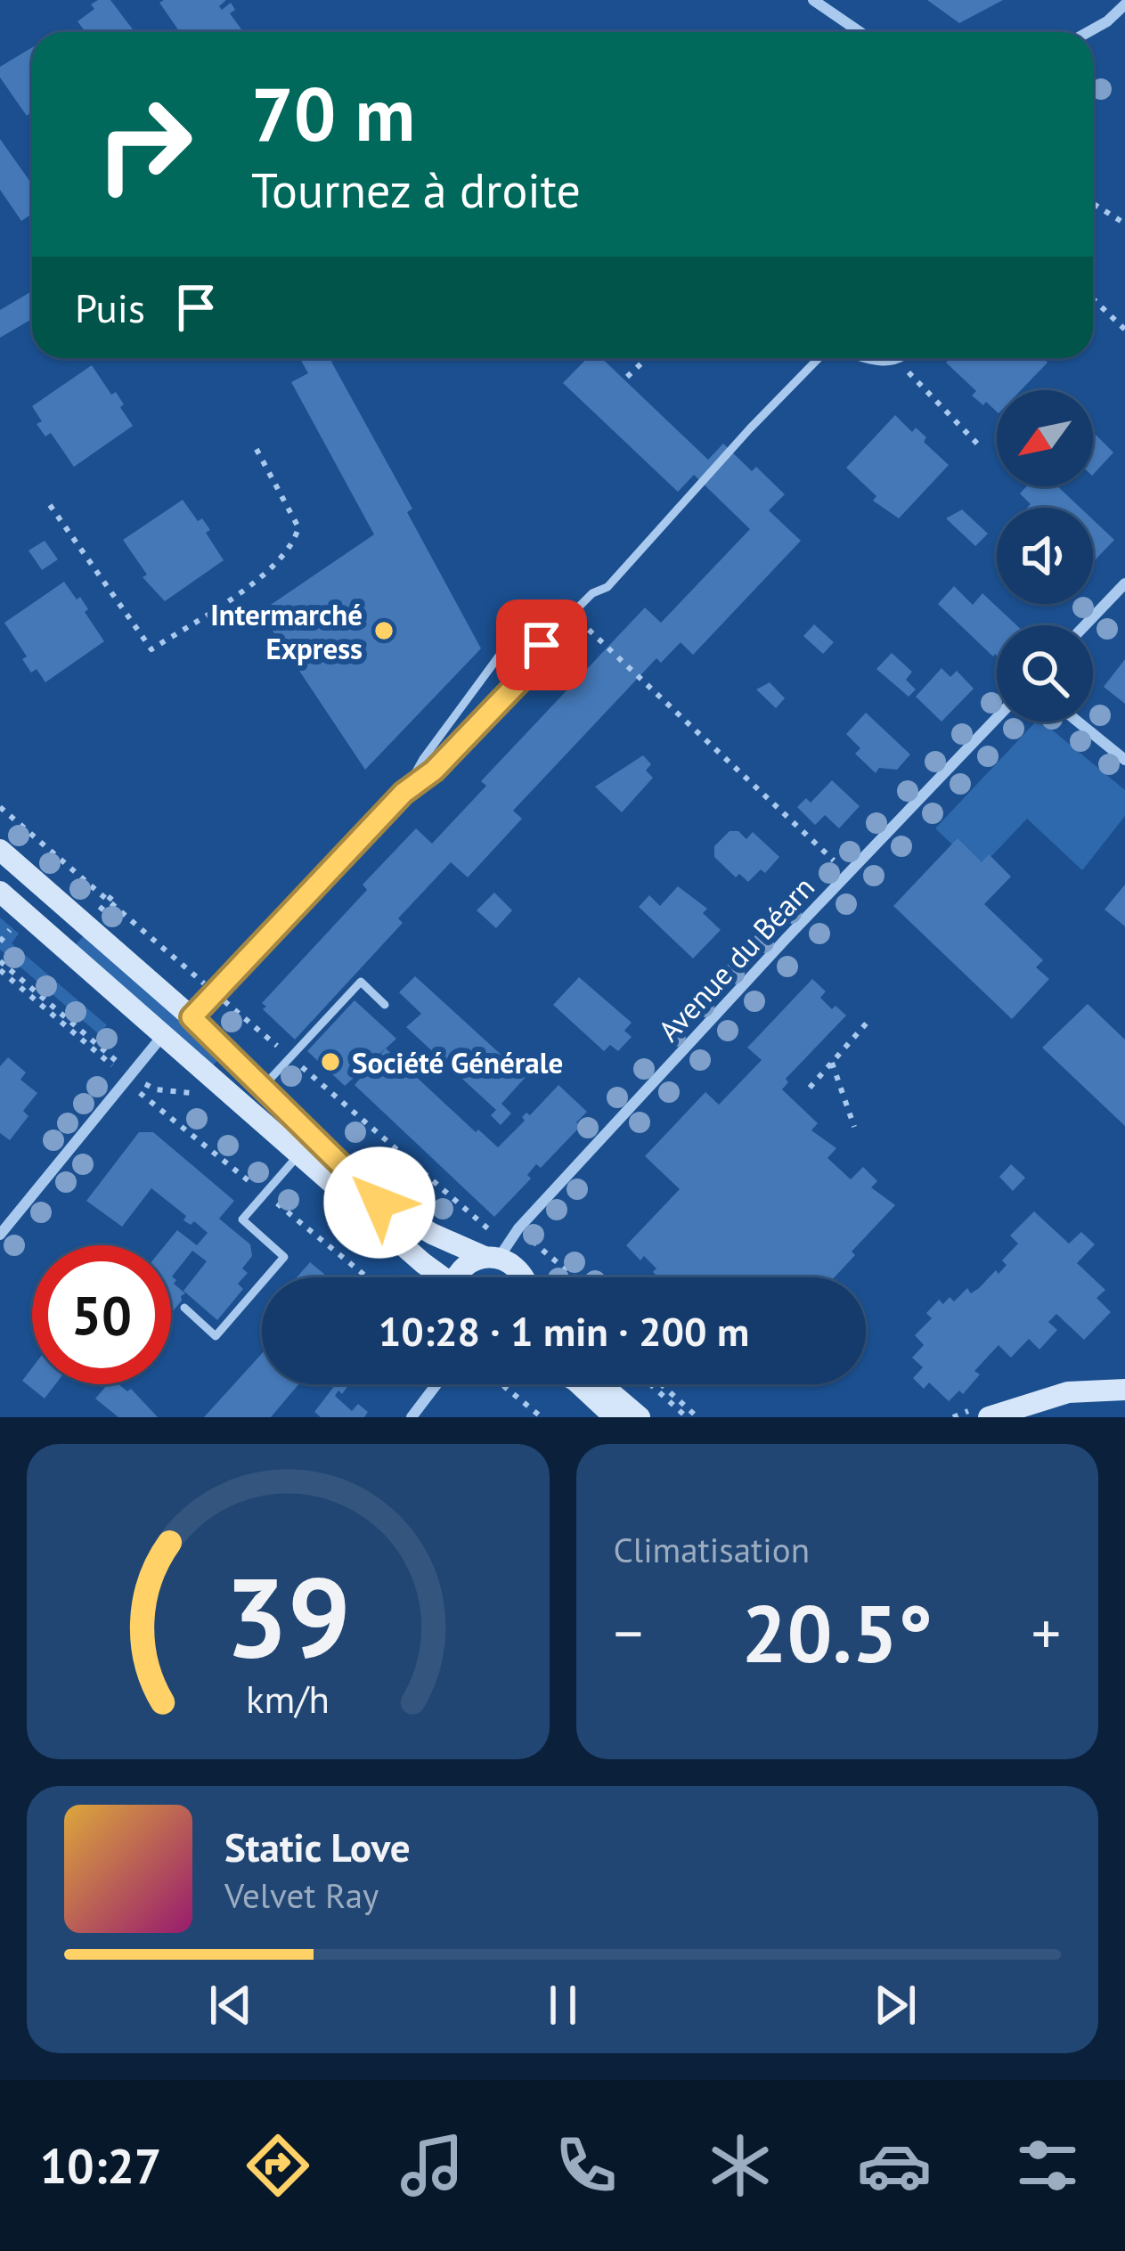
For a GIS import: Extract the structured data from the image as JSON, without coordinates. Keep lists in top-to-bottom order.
{
  "streets": {
    "street": ["Avenue du Béarn"]
  },
  "places": ["Intermarché Express", "Société Générale"],
  "north": "bottom left",
  "page": {
    "turn": ["70 m", "Tournez à droite"],
    "then": "Puis",
    "limit": "50",
    "trip": "10:28 · 1 min · 200 m",
    "tile": "Climatisation",
    "heat": ["−", "20.5°", "+"],
    "song": ["Static Love", "Velvet Ray"],
    "tabs": "10:27",
    "gauge": ["39", "km/h"]
  }
}
